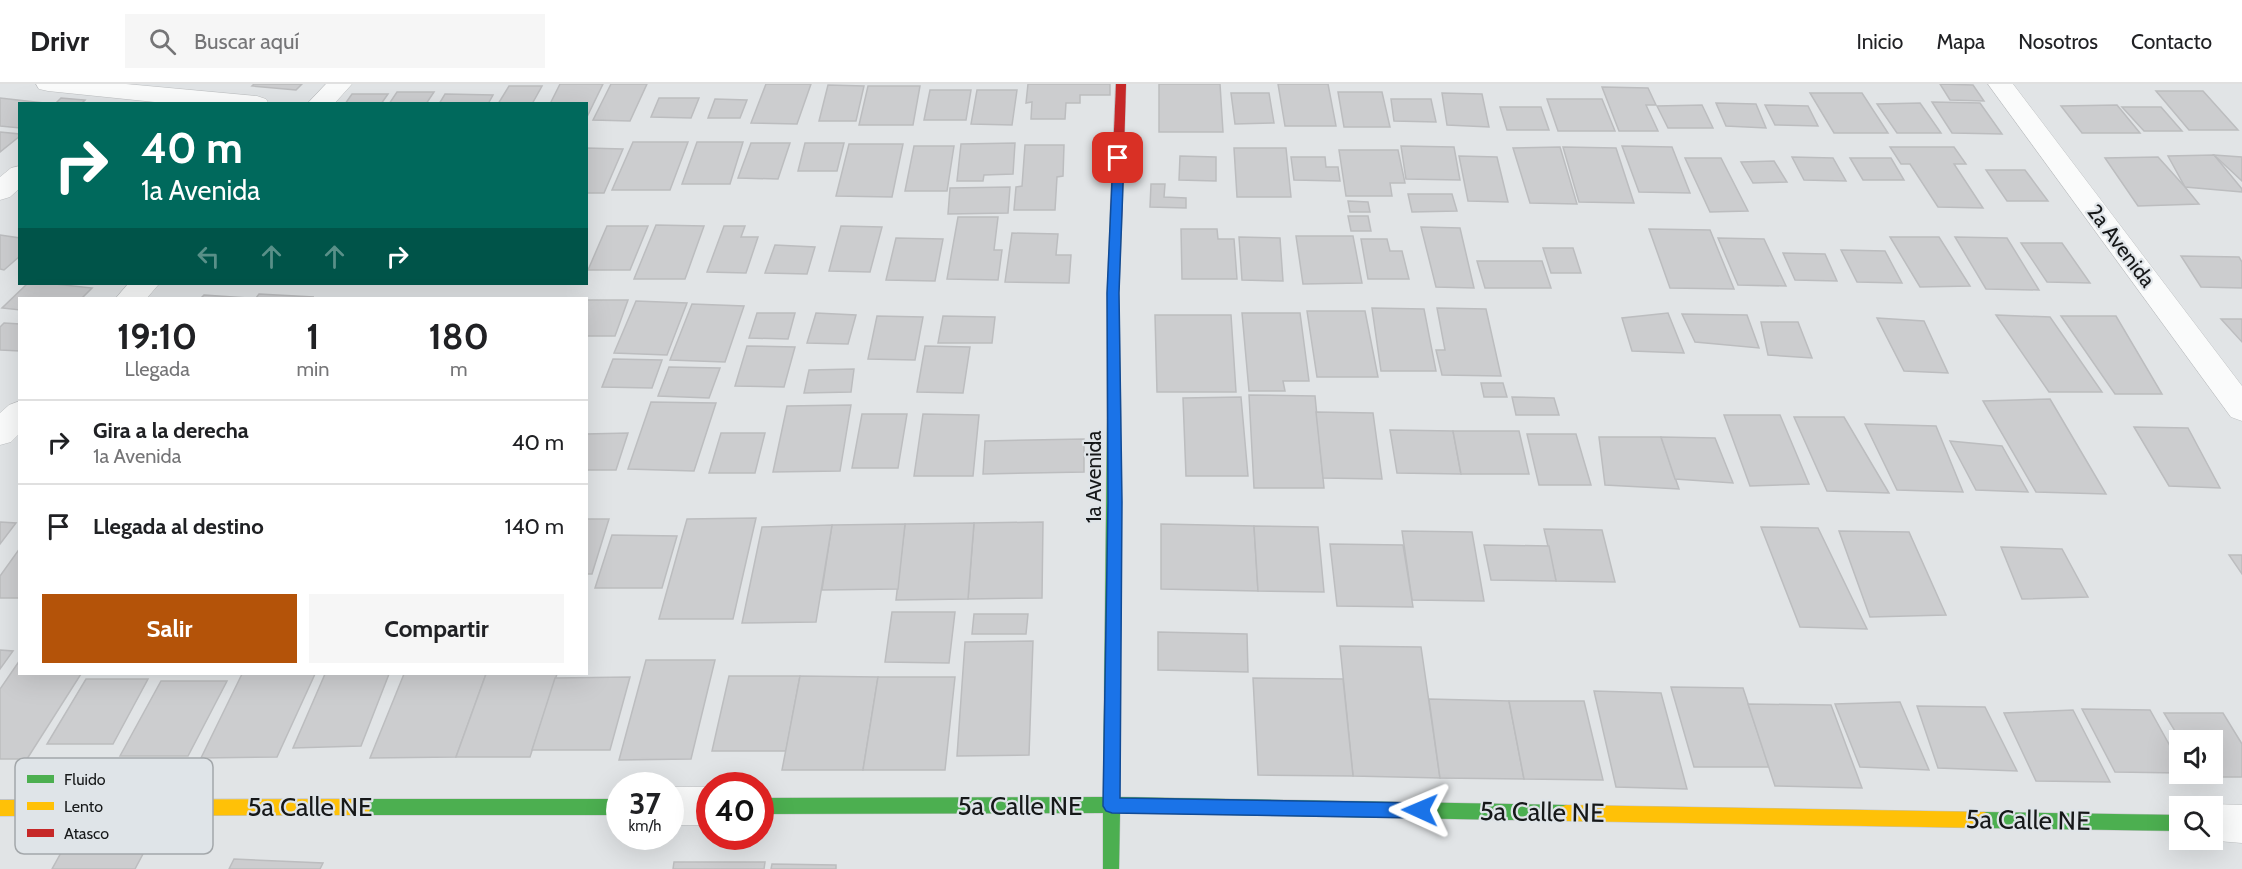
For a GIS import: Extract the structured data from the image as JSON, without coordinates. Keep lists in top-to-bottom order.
{
  "streets": {
    "street": ["2a Avenida", "1a Avenida", "5a Calle NE"]
  },
  "crossings": [
    ["1a Avenida", "5a Calle NE"]
  ],
  "legend": ["Fluido", "Lento", "Atasco"],
  "page": {
    "header": "Drivr",
    "search": "Buscar aquí",
    "nav": [
      "Inicio",
      "Mapa",
      "Nosotros",
      "Contacto"
    ],
    "turn": ["40 m", "1a Avenida"],
    "eta": [
      "19:10",
      "Llegada",
      "1",
      "min",
      "180",
      "m"
    ],
    "list": [
      {
        "name": "Gira a la derecha",
        "note": "1a Avenida",
        "value": "40 m"
      },
      {
        "name": "Llegada al destino",
        "value": "140 m"
      }
    ],
    "buttons": ["Salir", "Compartir"],
    "speed": "37 km/h",
    "limit": "40"
  }
}
